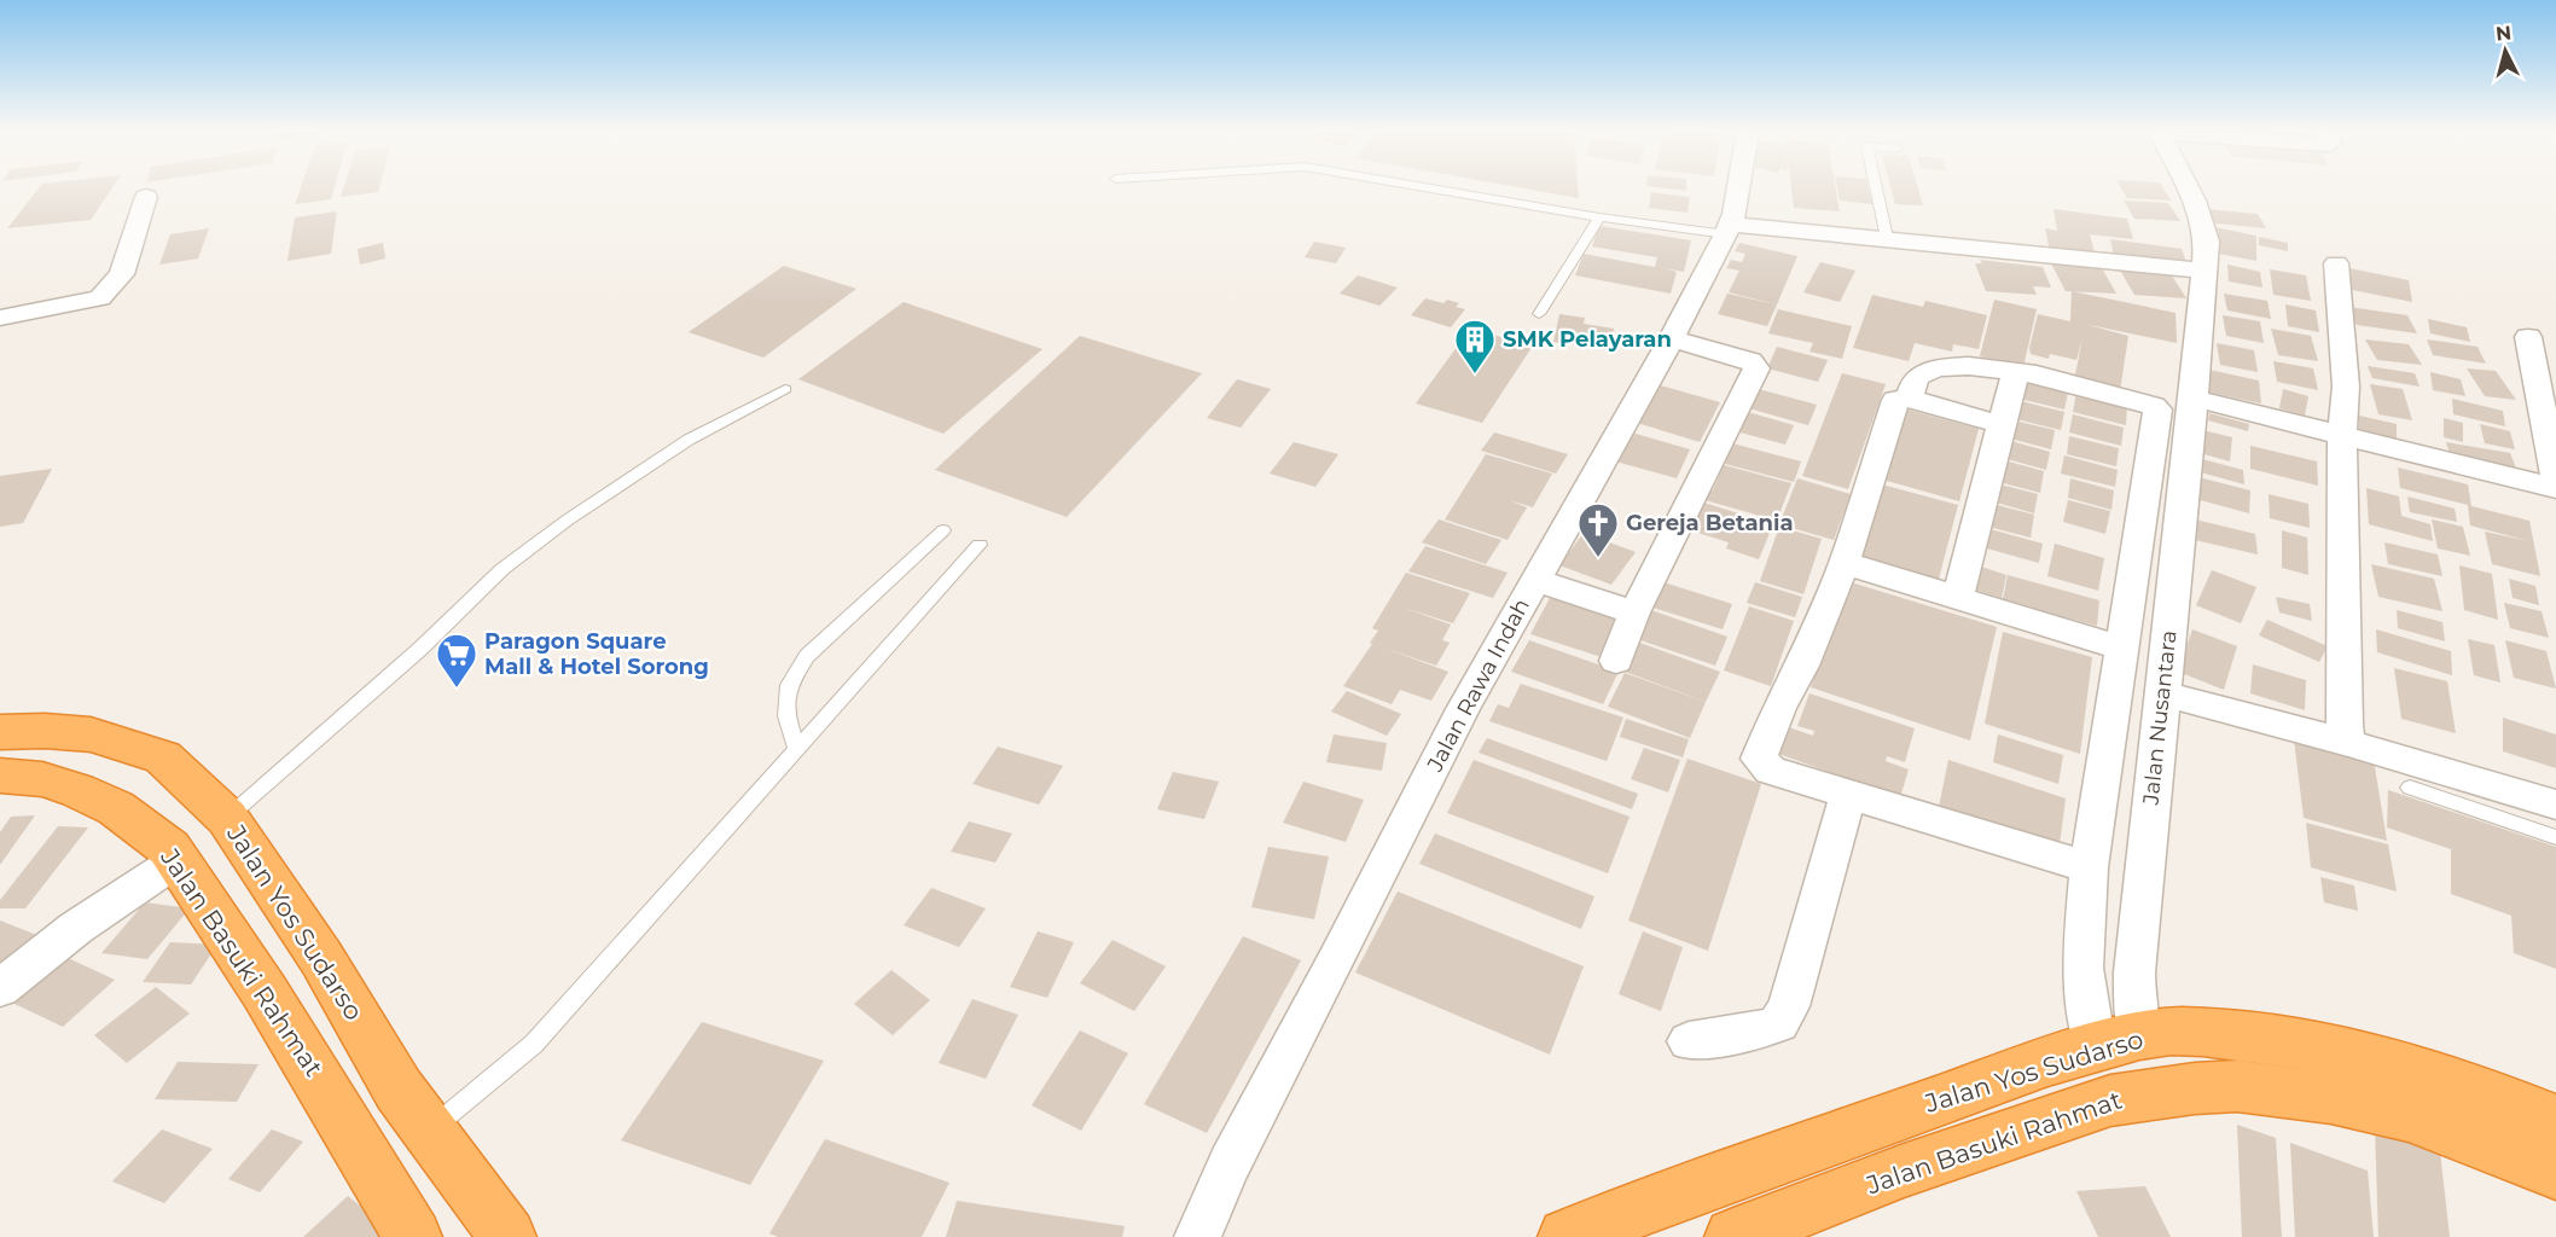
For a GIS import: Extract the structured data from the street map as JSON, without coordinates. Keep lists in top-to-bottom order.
{
  "streets": {
    "highway": ["Jalan Yos Sudarso", "Jalan Basuki Rahmat"],
    "street": ["Jalan Rawa Indah", "Jalan Nusantara"]
  },
  "crossings": [
    ["Jalan Nusantara", "Jalan Yos Sudarso"]
  ],
  "places": {
    "building": ["SMK Pelayaran"],
    "church": ["Gereja Betania"],
    "supermarket": ["Paragon Square Mall & Hotel Sorong"]
  },
  "north": "top"
}
